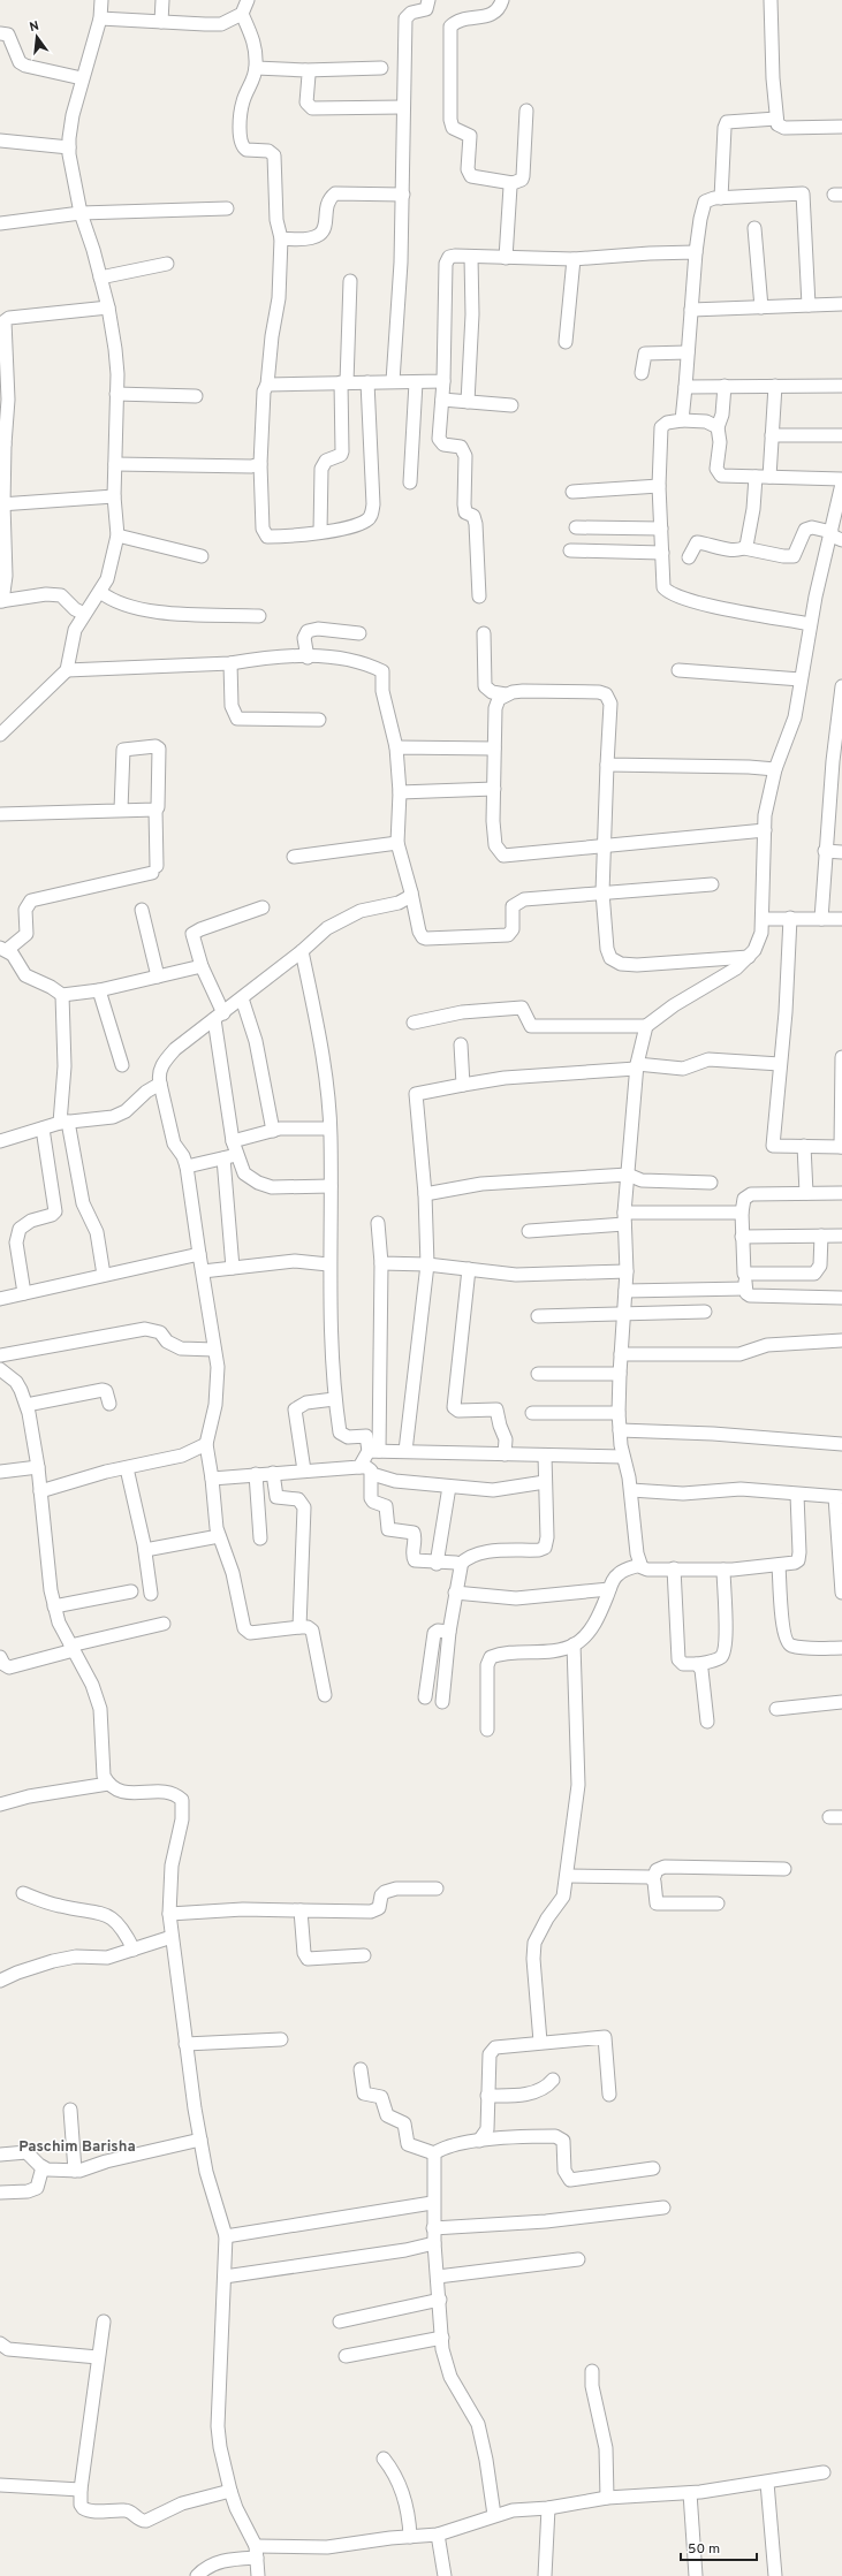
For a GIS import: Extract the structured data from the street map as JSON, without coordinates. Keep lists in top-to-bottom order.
{
  "districts": ["Paschim Barisha"],
  "scale_bar": "50 m",
  "north": "top"
}
